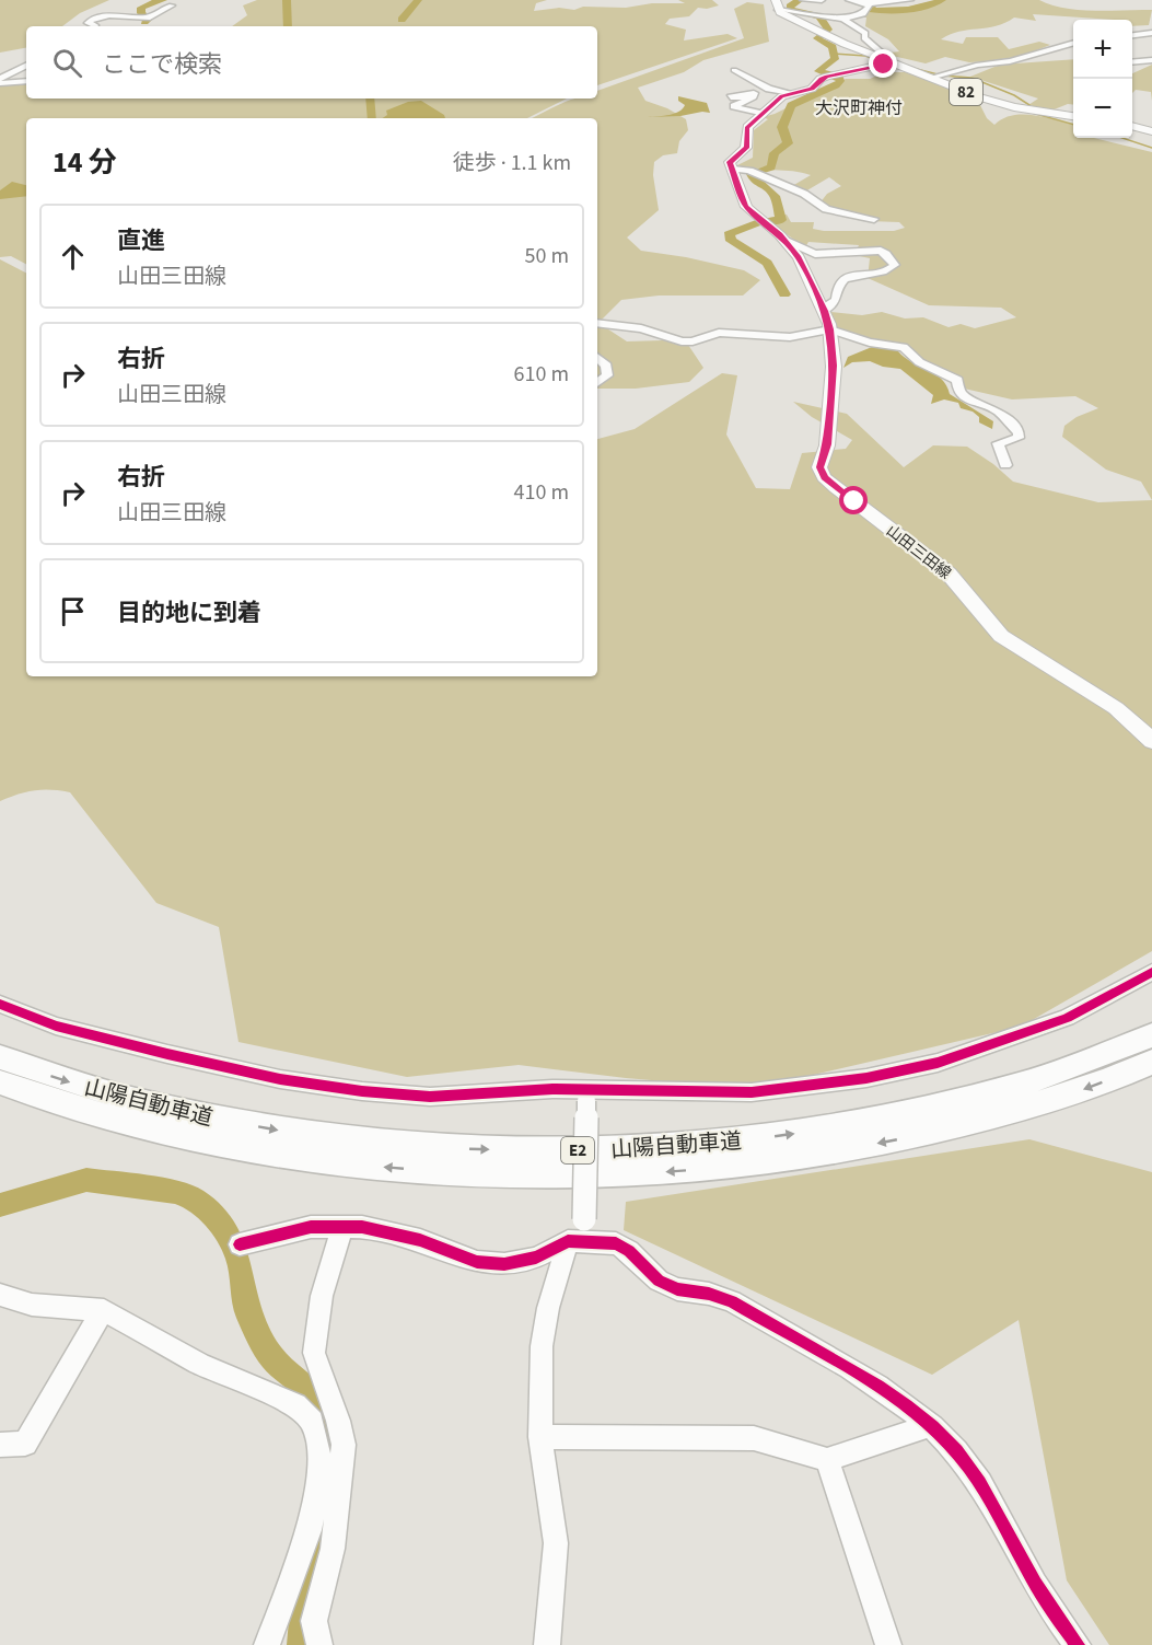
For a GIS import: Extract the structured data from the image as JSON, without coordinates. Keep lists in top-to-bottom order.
{
  "streets": {
    "highway": ["山陽自動車道", "E2"],
    "main road": ["82", "山田三田線"]
  },
  "districts": ["大沢町神付"],
  "page": {
    "map_buttons": ["+", "−"],
    "search": "ここで検索",
    "heading": ["14 分", "徒歩 · 1.1 km"],
    "list": [
      ["直進", "山田三田線", "50 m"],
      ["右折", "山田三田線", "610 m"],
      ["右折", "山田三田線", "410 m"],
      "目的地に到着"
    ]
  }
}
